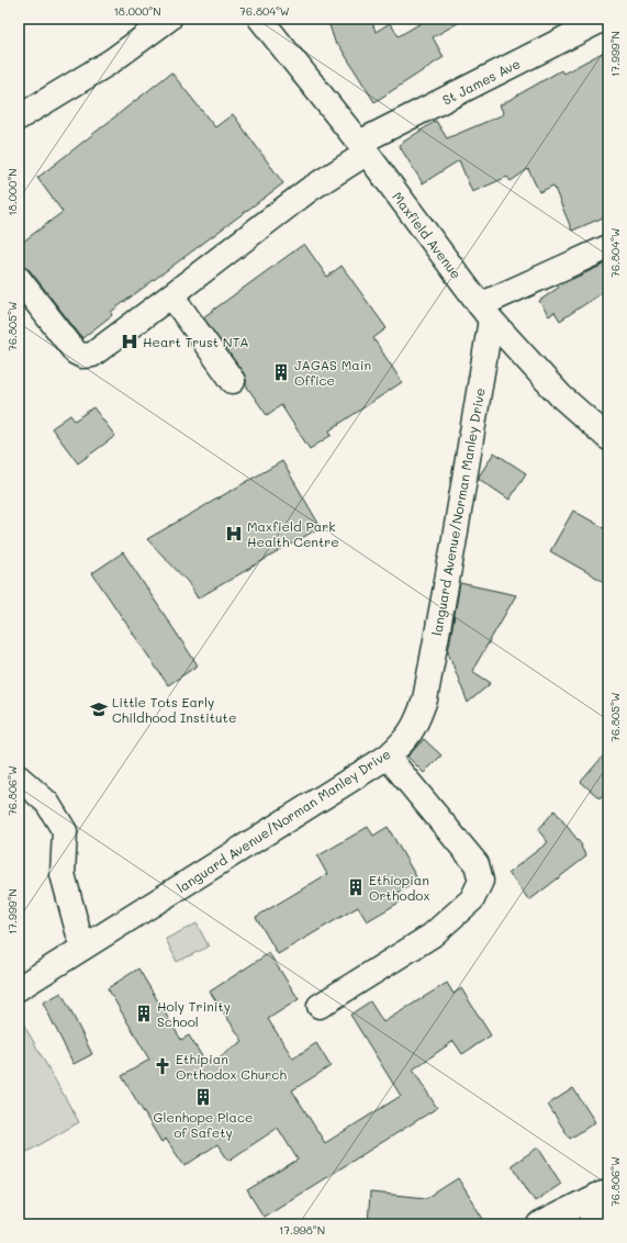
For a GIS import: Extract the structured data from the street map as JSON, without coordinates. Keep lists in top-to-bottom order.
{
  "streets": {
    "street": ["St James Ave", "Maxfield Avenue", "languard Avenue/Norman Manley Drive"]
  },
  "crossings": [
    ["St James Ave", "Maxfield Avenue"],
    ["Maxfield Avenue", "languard Avenue/Norman Manley Drive"]
  ],
  "places": {
    "hospital": ["Heart Trust NTA", "Maxfield Park Health Centre"],
    "building": [
      "JAGAS Main Office",
      "Ethiopian Orthodox",
      "Holy Trinity School",
      "Glenhope Place of Safety"
    ],
    "school or university": ["Little Tots Early Childhood Institute"],
    "church": ["Ethipian Orthodox Church"]
  },
  "coordinates": [
    "18.000°N",
    "76.804°W",
    "17.999°N",
    "76.805°W",
    "76.806°W",
    "17.998°N"
  ]
}
